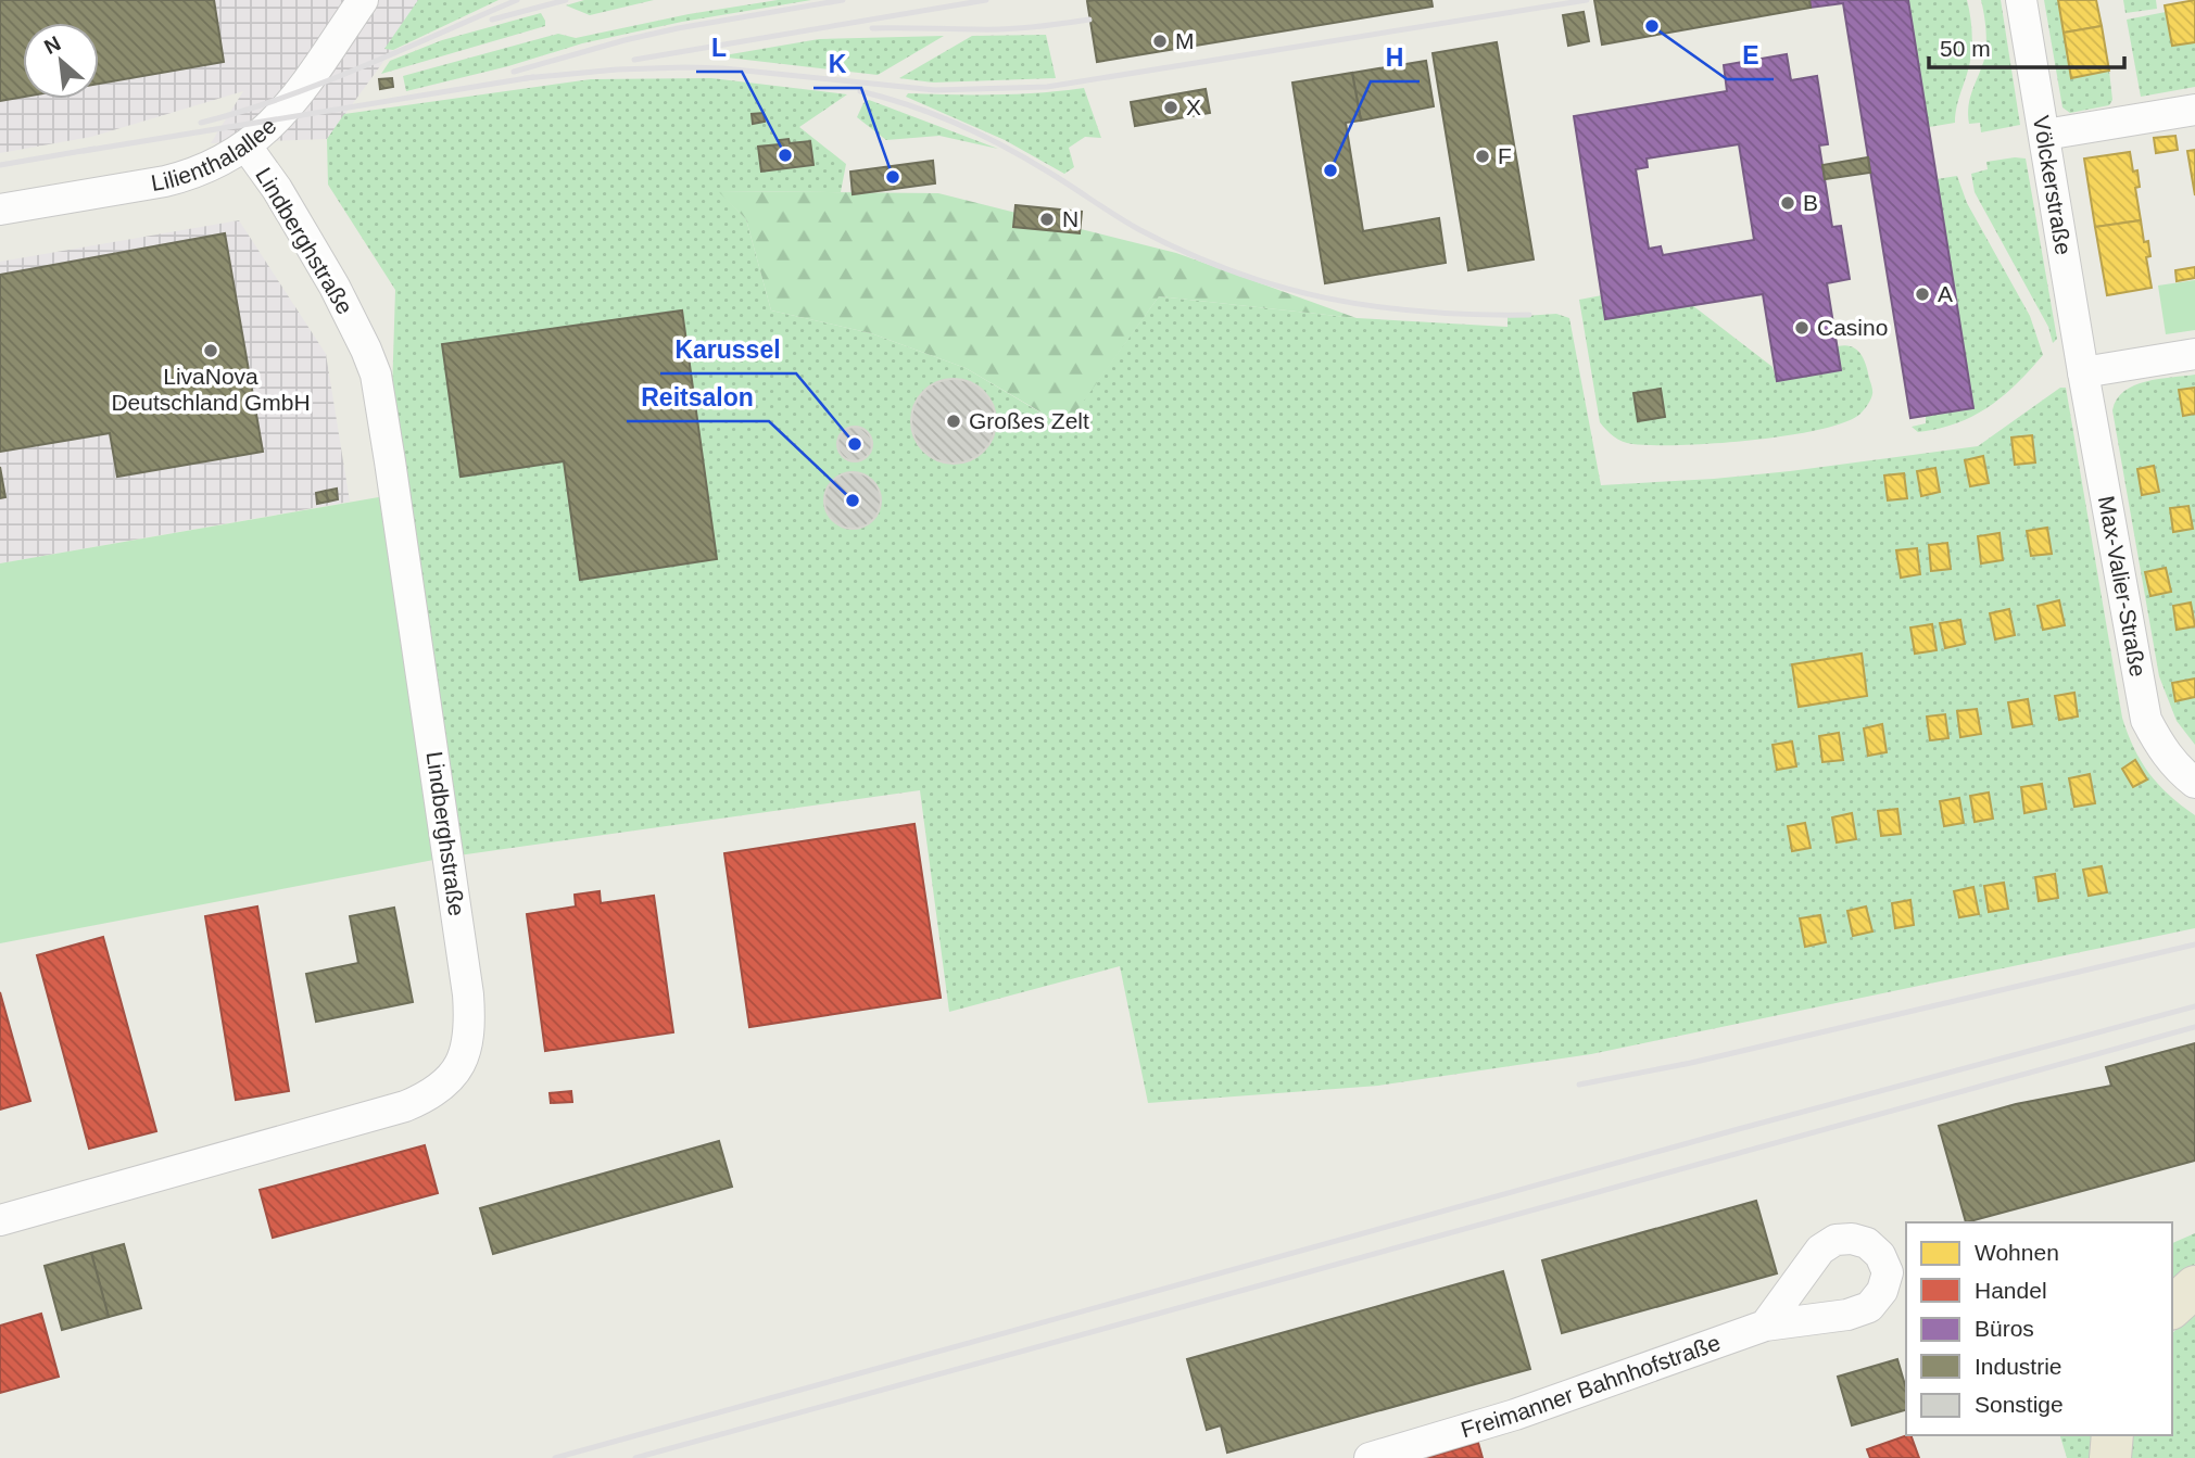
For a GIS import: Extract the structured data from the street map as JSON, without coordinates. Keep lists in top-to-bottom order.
{
  "streets": {
    "street": [
      "Lilienthalallee",
      "Völckerstraße",
      "Lindberghstraße",
      "Max-Valier-Straße",
      "Freimanner Bahnhofstraße"
    ]
  },
  "crossings": [
    ["Lilienthalallee", "Lindberghstraße"],
    ["Völckerstraße", "Max-Valier-Straße"]
  ],
  "places": [
    "E",
    "M",
    "X",
    "L",
    "F",
    "H",
    "K",
    "B",
    "N",
    "A",
    "Casino",
    "LivaNova Deutschland GmbH",
    "Großes Zelt",
    "Karussel",
    "Reitsalon"
  ],
  "legend": [
    "Wohnen",
    "Handel",
    "Büros",
    "Industrie",
    "Sonstige"
  ],
  "scale_bar": "50 m",
  "north": "top left"
}
